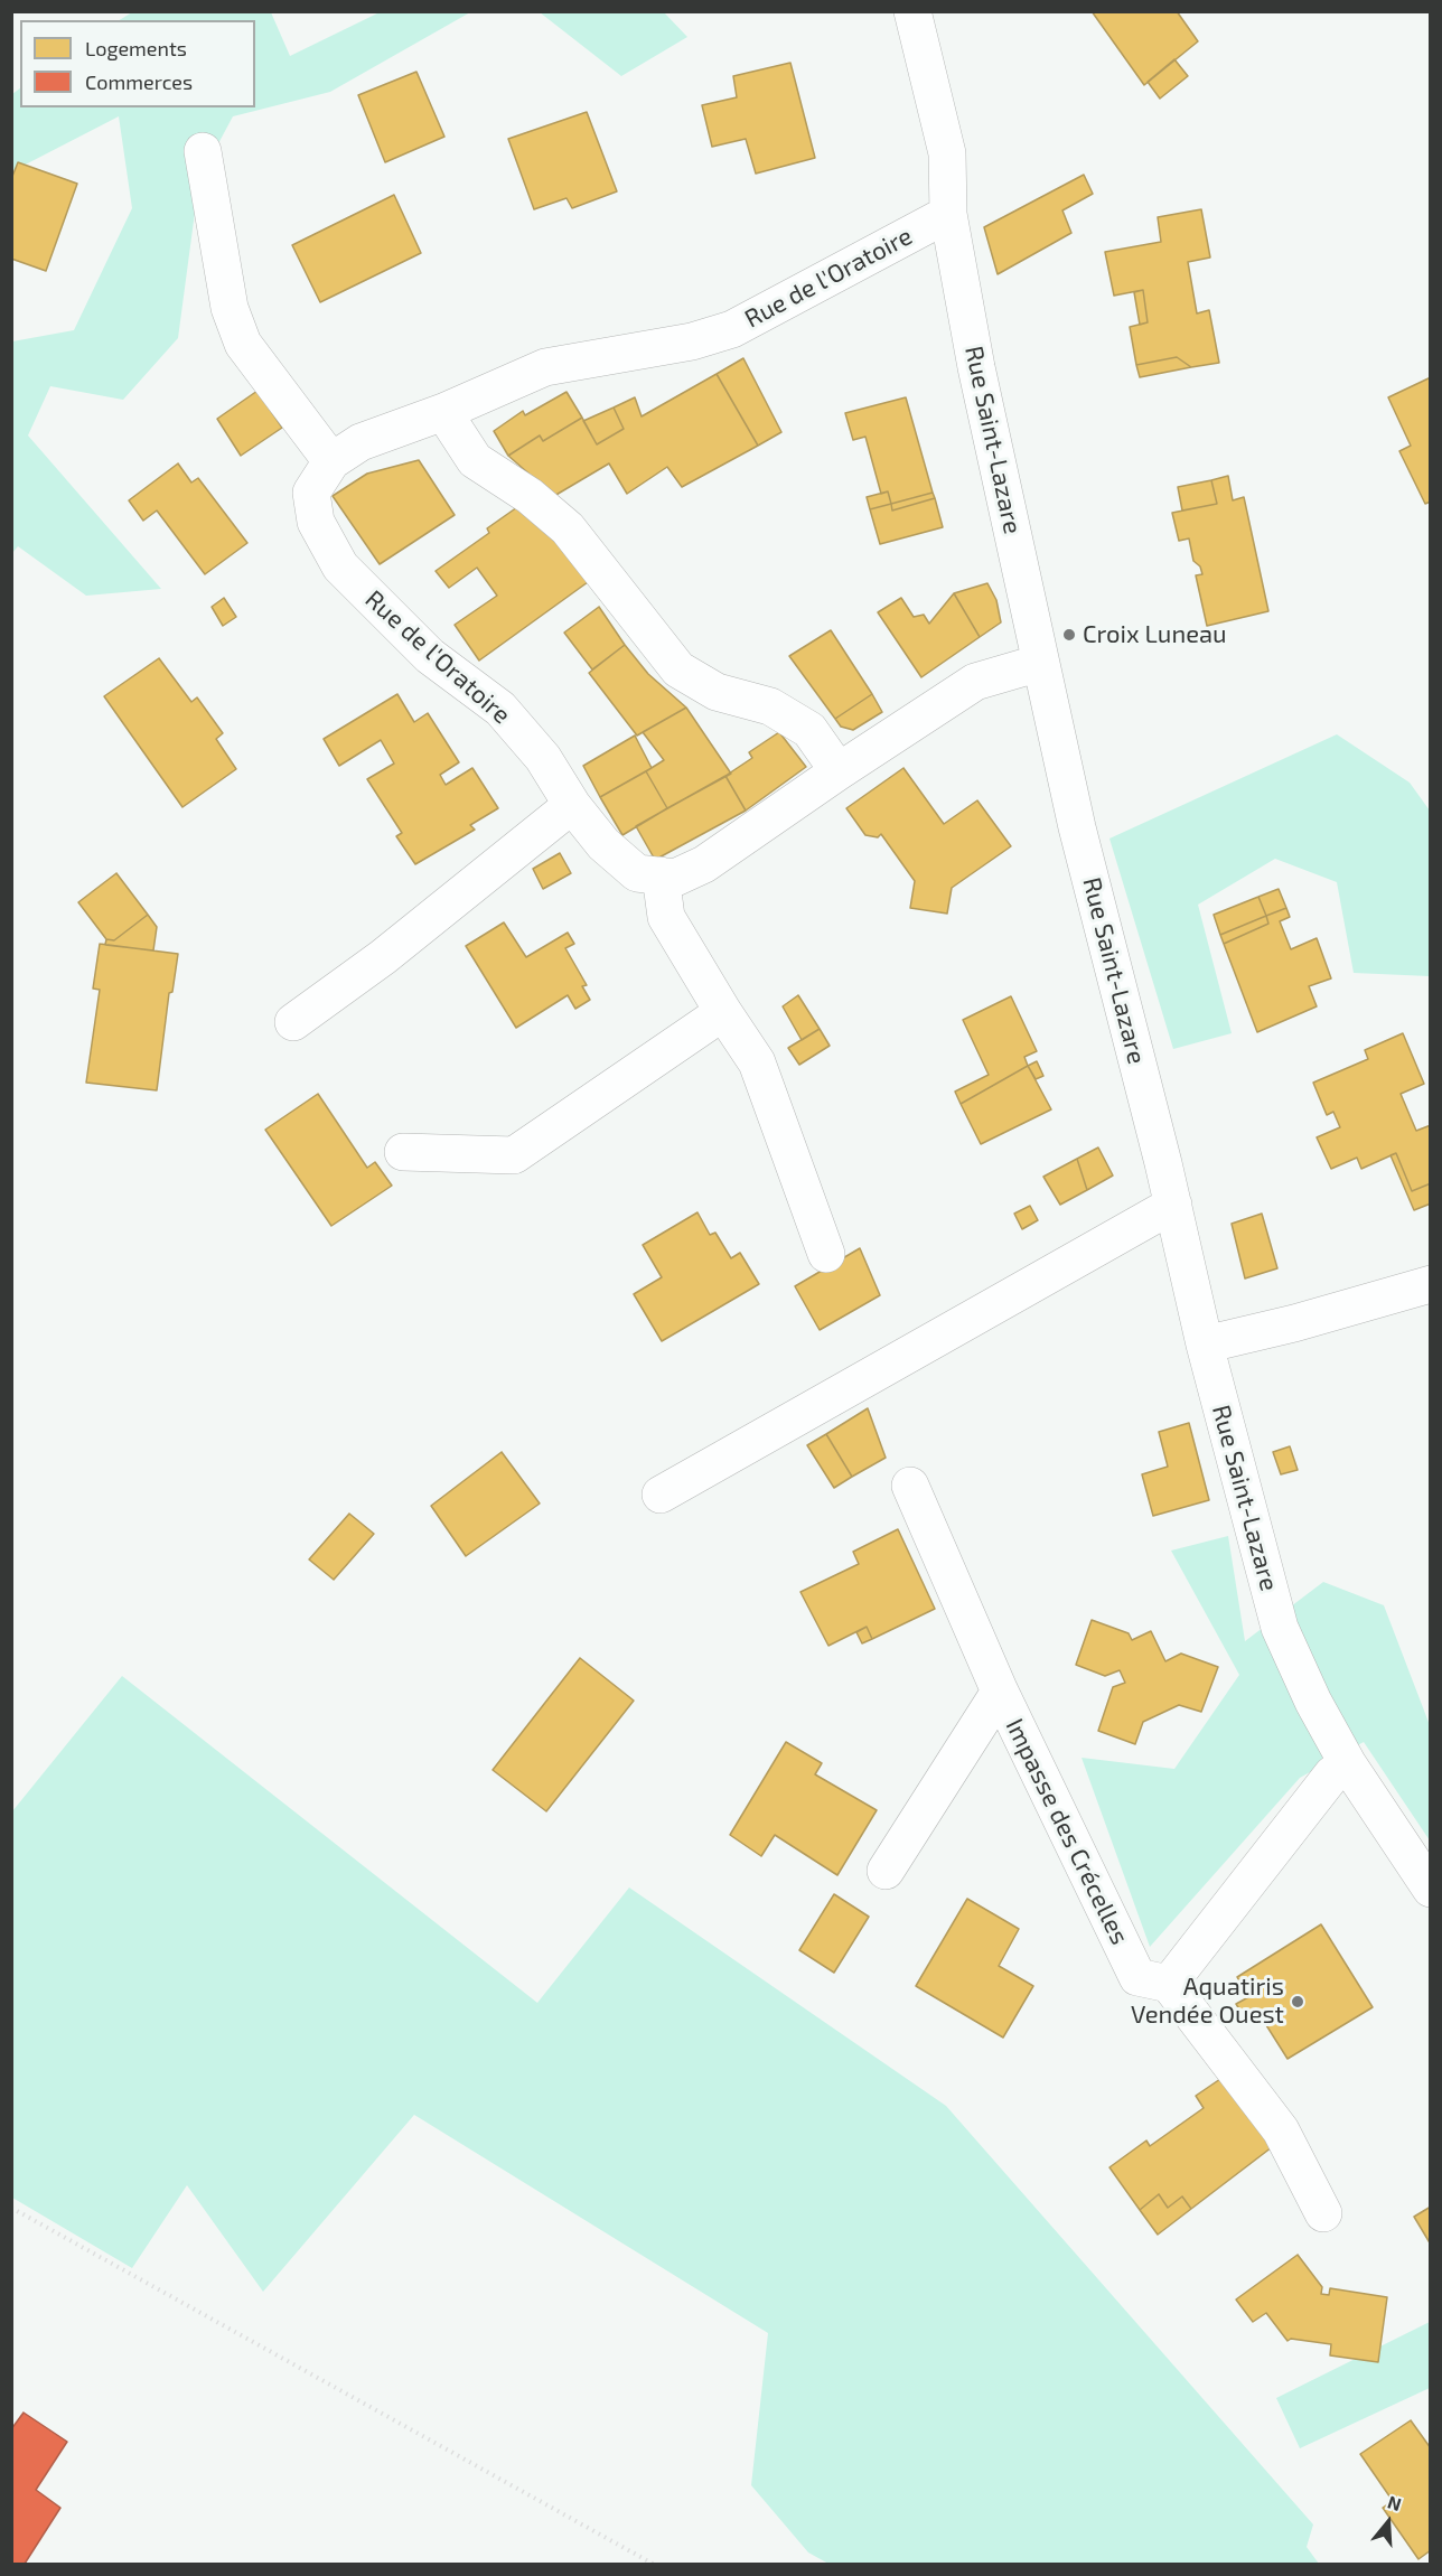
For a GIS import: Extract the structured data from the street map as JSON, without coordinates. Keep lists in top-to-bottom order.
{
  "streets": {
    "street": ["Rue de l'Oratoire", "Rue Saint-Lazare", "Impasse des Crécelles"]
  },
  "crossings": [
    ["Rue de l'Oratoire", "Rue Saint-Lazare"]
  ],
  "places": ["Croix Luneau", "Aquatiris Vendée Ouest"],
  "legend": ["Logements", "Commerces"],
  "north": "top"
}
